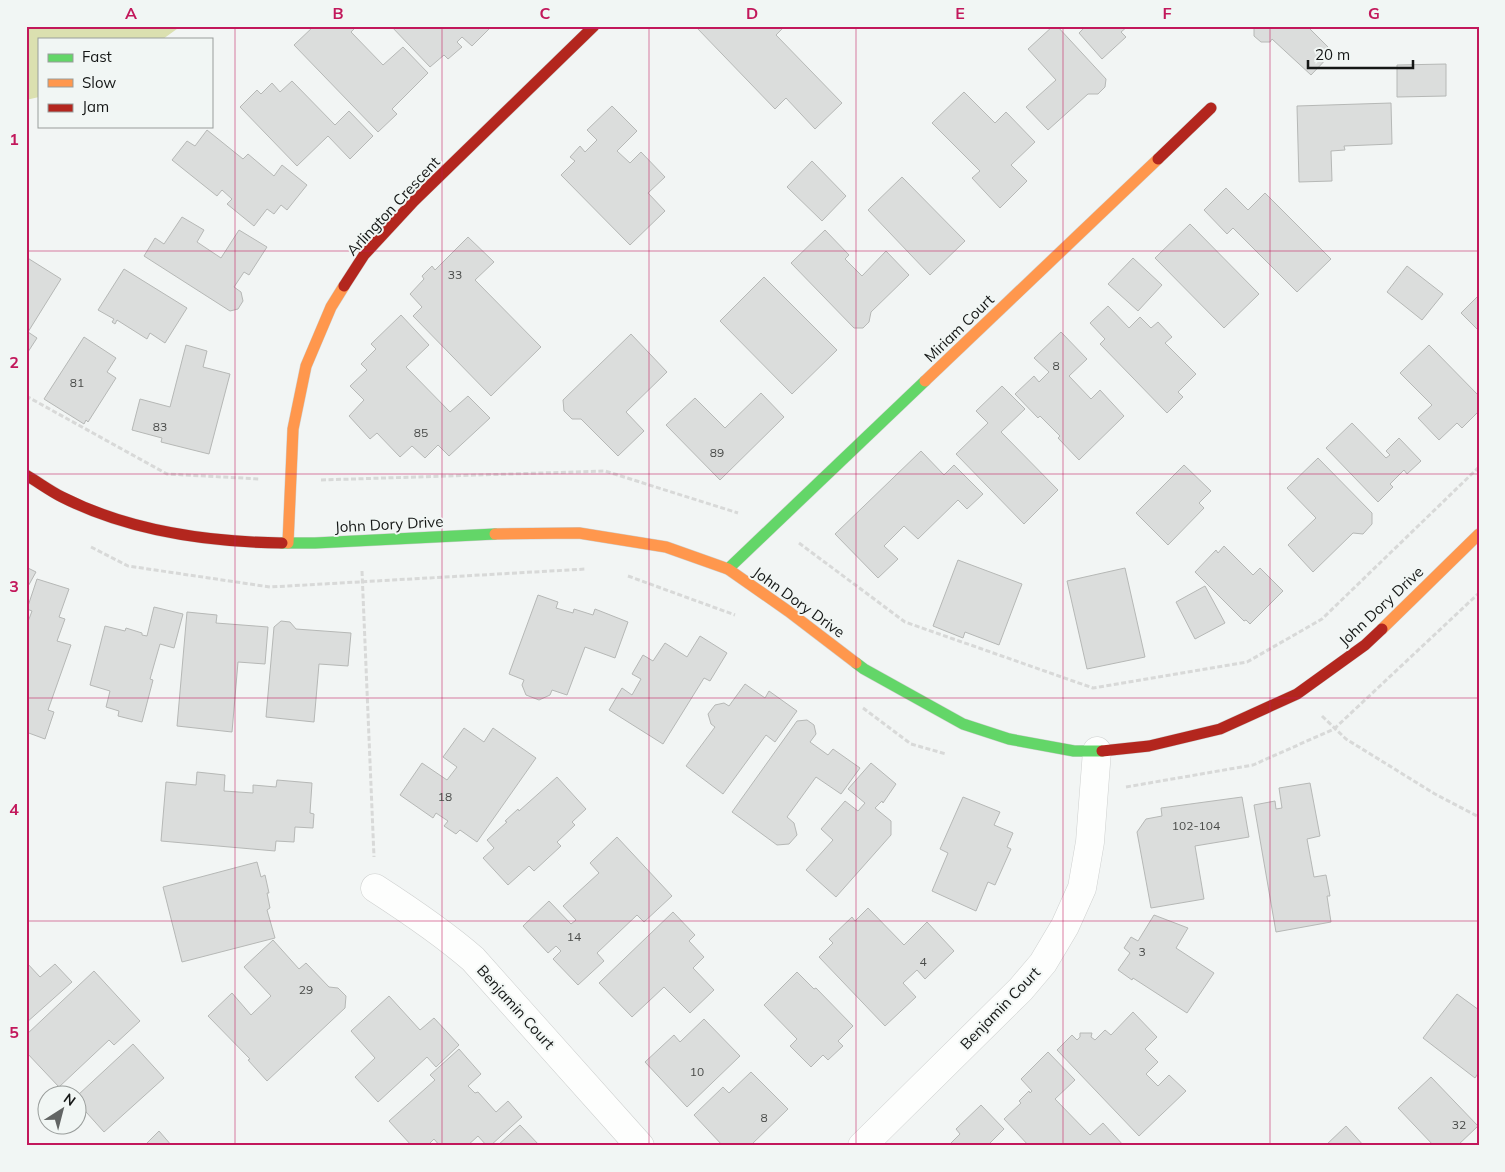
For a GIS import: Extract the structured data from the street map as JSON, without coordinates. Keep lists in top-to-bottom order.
{
  "streets": {
    "street": [
      "Arlington Crescent",
      "Miriam Court",
      "John Dory Drive",
      "Benjamin Court"
    ]
  },
  "crossings": [
    ["Arlington Crescent", "John Dory Drive"],
    ["Miriam Court", "John Dory Drive"],
    ["John Dory Drive", "Benjamin Court"]
  ],
  "house_numbers": [
    "33",
    "8",
    "81",
    "83",
    "85",
    "89",
    "18",
    "102-104",
    "14",
    "3",
    "4",
    "29",
    "10",
    "8",
    "32"
  ],
  "legend": ["Fast", "Slow", "Jam"],
  "scale_bar": "20 m",
  "north": "top right",
  "grid": {
    "columns": [
      "A",
      "B",
      "C",
      "D",
      "E",
      "F",
      "G"
    ],
    "rows": [
      "1",
      "2",
      "3",
      "4",
      "5"
    ]
  }
}
